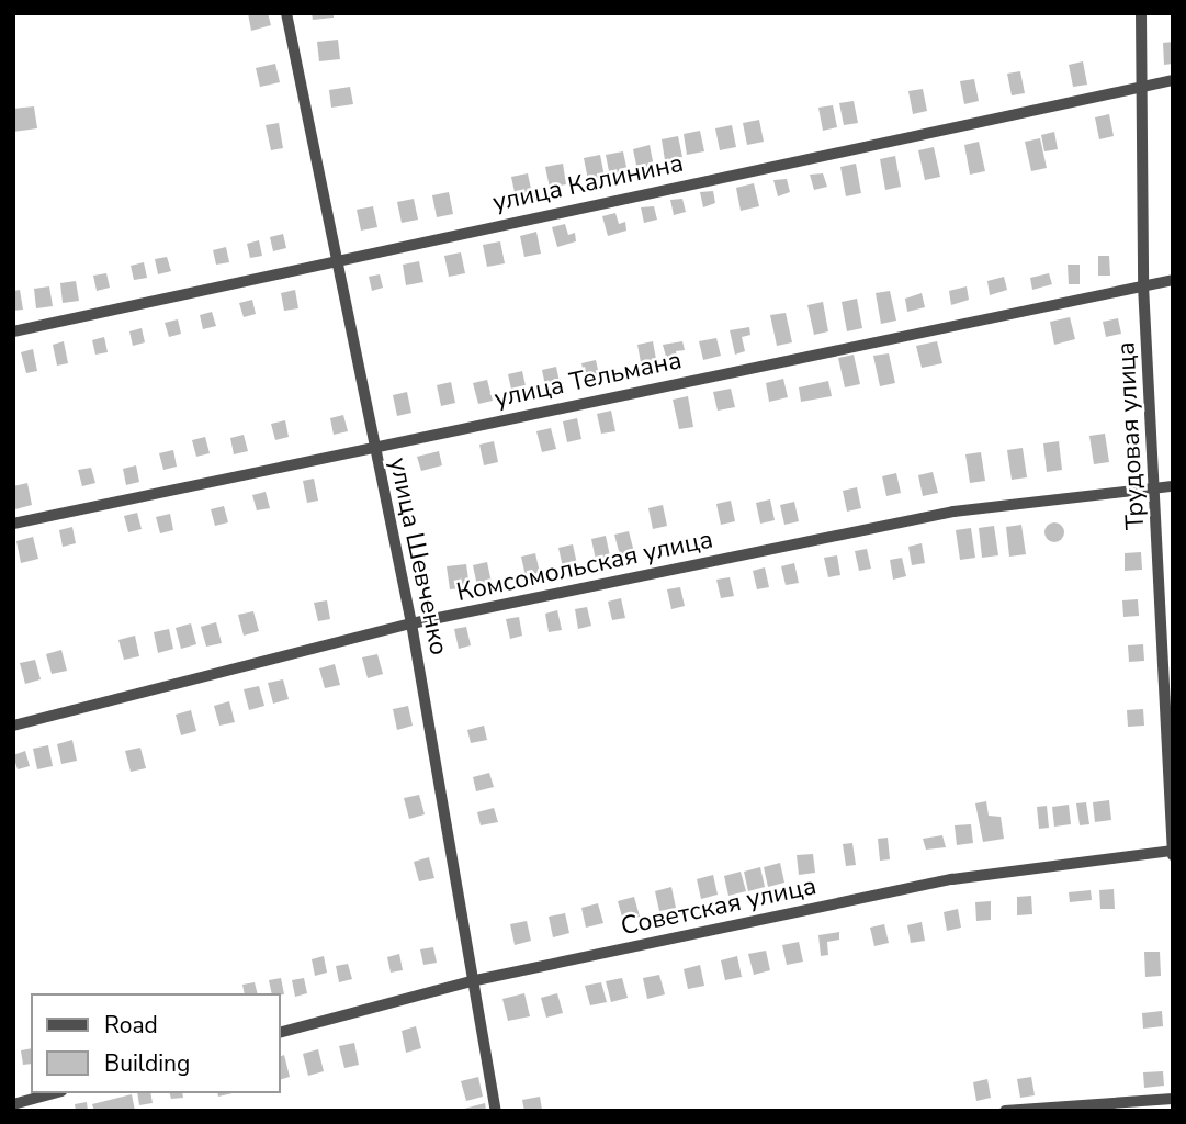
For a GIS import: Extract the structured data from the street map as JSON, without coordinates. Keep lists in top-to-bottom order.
{
  "streets": {
    "street": [
      "улица Калинина",
      "улица Тельмана",
      "Трудовая улица",
      "улица Шевченко",
      "Комсомольская улица",
      "Советская улица"
    ]
  },
  "crossings": [
    ["улица Калинина", "Трудовая улица"],
    ["улица Калинина", "улица Шевченко"],
    ["улица Тельмана", "Трудовая улица"],
    ["улица Тельмана", "улица Шевченко"],
    ["Трудовая улица", "Комсомольская улица"],
    ["Трудовая улица", "Советская улица"],
    ["улица Шевченко", "Комсомольская улица"],
    ["улица Шевченко", "Советская улица"]
  ],
  "legend": ["Road", "Building"]
}
